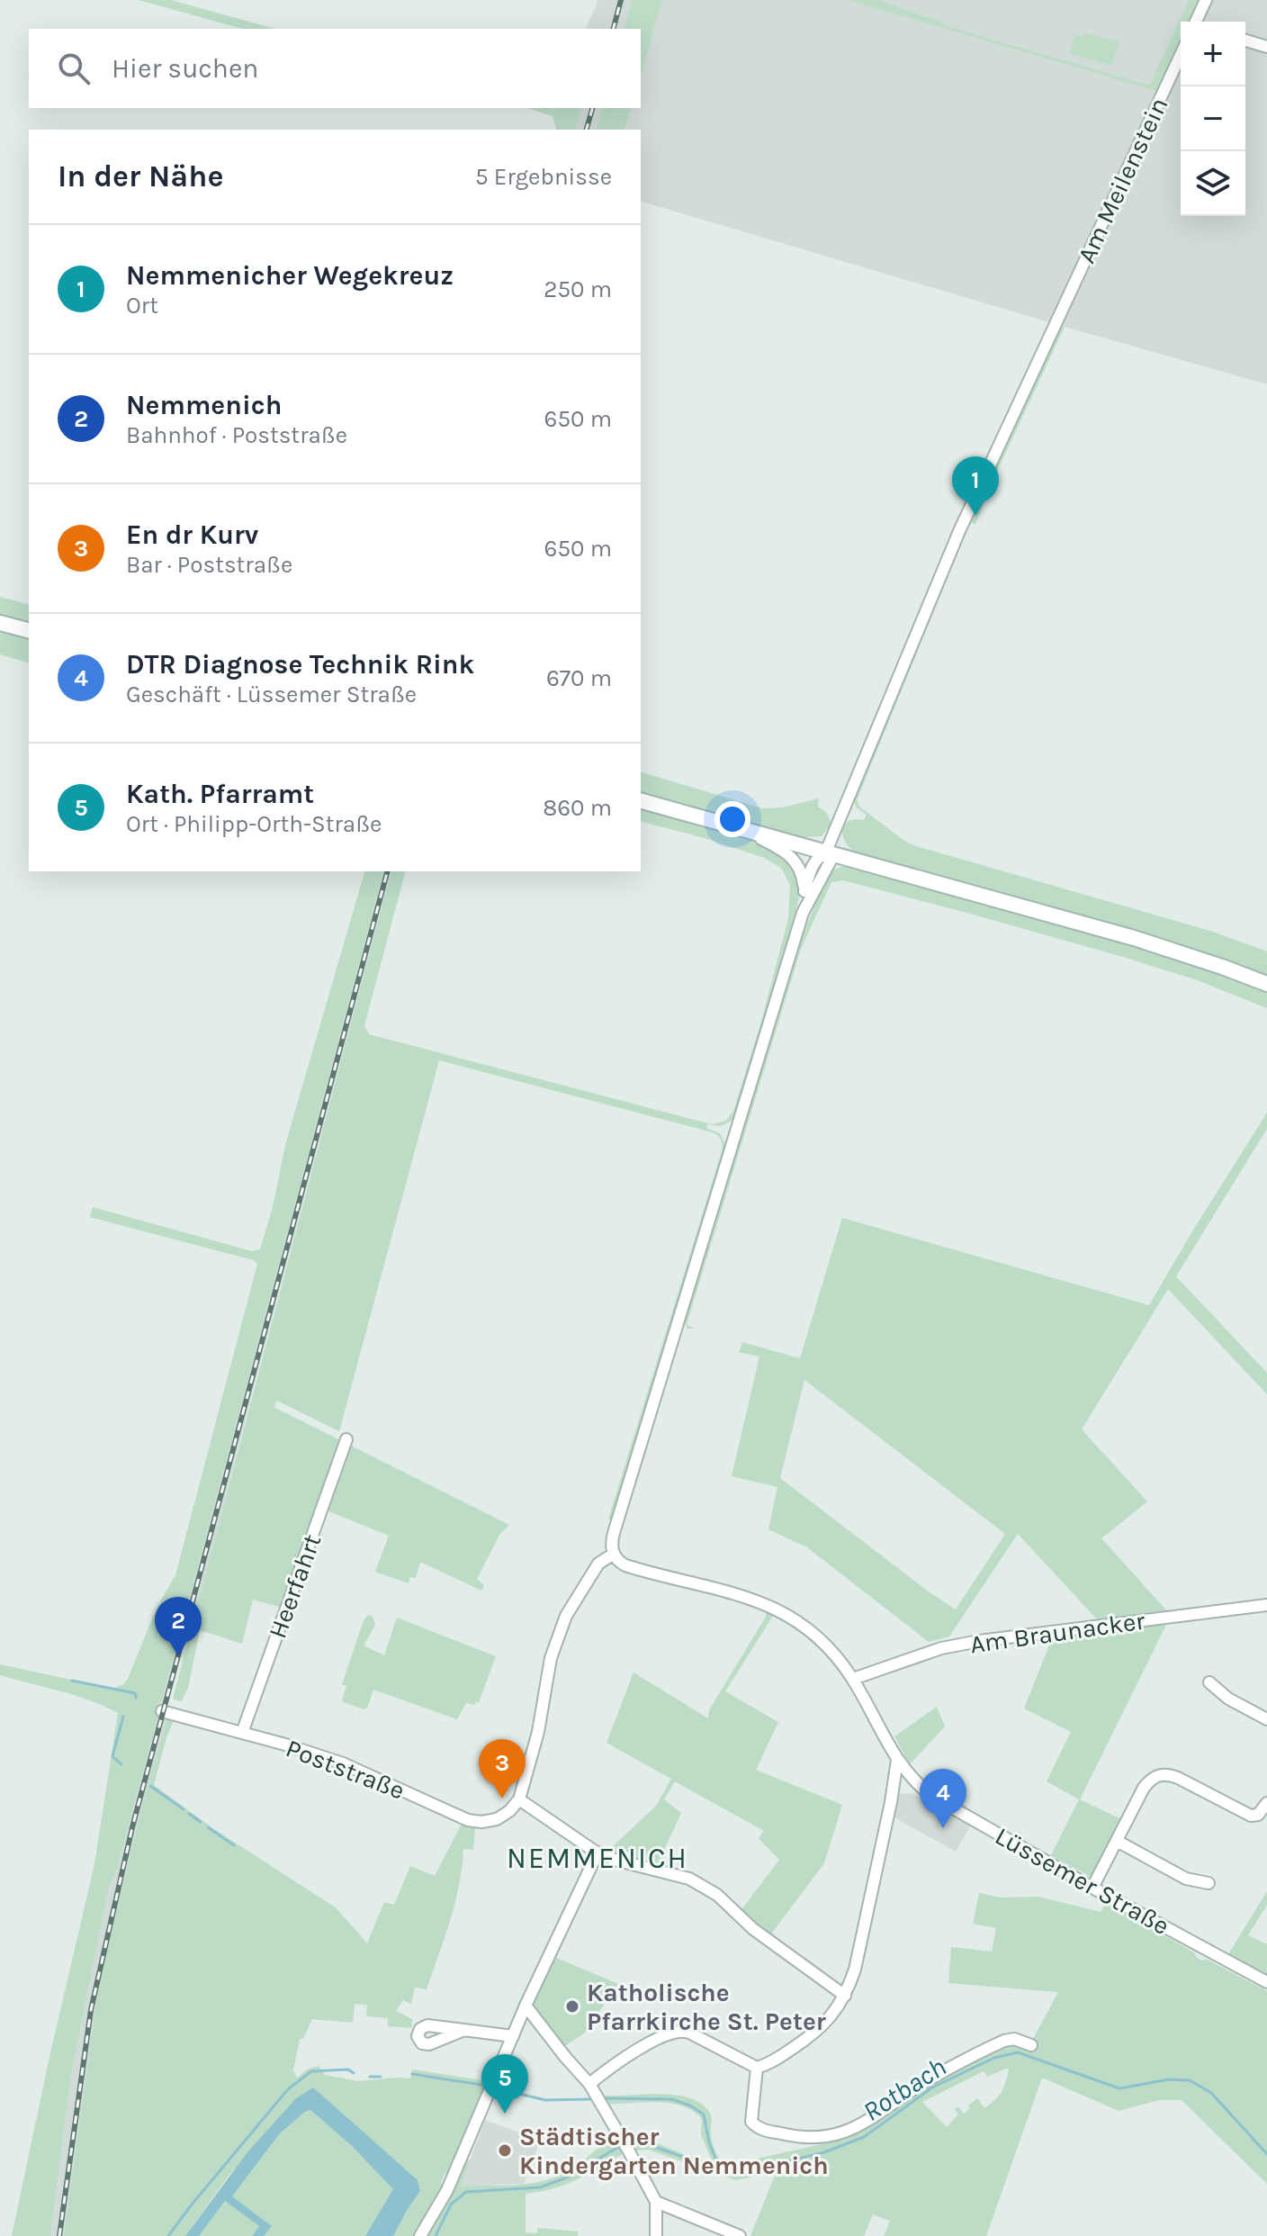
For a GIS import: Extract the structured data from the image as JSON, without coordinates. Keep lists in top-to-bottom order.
{
  "streets": {
    "street": [
      "Am Meilenstein",
      "Heerfahrt",
      "Am Braunacker",
      "Poststraße",
      "Lüssemer Straße"
    ]
  },
  "crossings": [
    ["Heerfahrt", "Poststraße"],
    ["Am Braunacker", "Lüssemer Straße"]
  ],
  "districts": ["NEMMENICH"],
  "water": ["Rotbach"],
  "places": ["Katholische Pfarrkirche St. Peter", "Städtischer Kindergarten Nemmenich"],
  "page": {
    "map_buttons": ["+", "−"],
    "search": "Hier suchen",
    "heading": ["In der Nähe", "5 Ergebnisse"],
    "list": [
      {
        "mark": "1",
        "name": "Nemmenicher Wegekreuz",
        "note": "Ort",
        "value": "250 m"
      },
      {
        "mark": "2",
        "name": "Nemmenich",
        "note": "Bahnhof · Poststraße",
        "value": "650 m"
      },
      {
        "mark": "3",
        "name": "En dr Kurv",
        "note": "Bar · Poststraße",
        "value": "650 m"
      },
      {
        "mark": "4",
        "name": "DTR Diagnose Technik Rink",
        "note": "Geschäft · Lüssemer Straße",
        "value": "670 m"
      },
      {
        "mark": "5",
        "name": "Kath. Pfarramt",
        "note": "Ort · Philipp-Orth-Straße",
        "value": "860 m"
      }
    ],
    "pins": [
      "1",
      "2",
      "3",
      "4",
      "5"
    ]
  }
}
